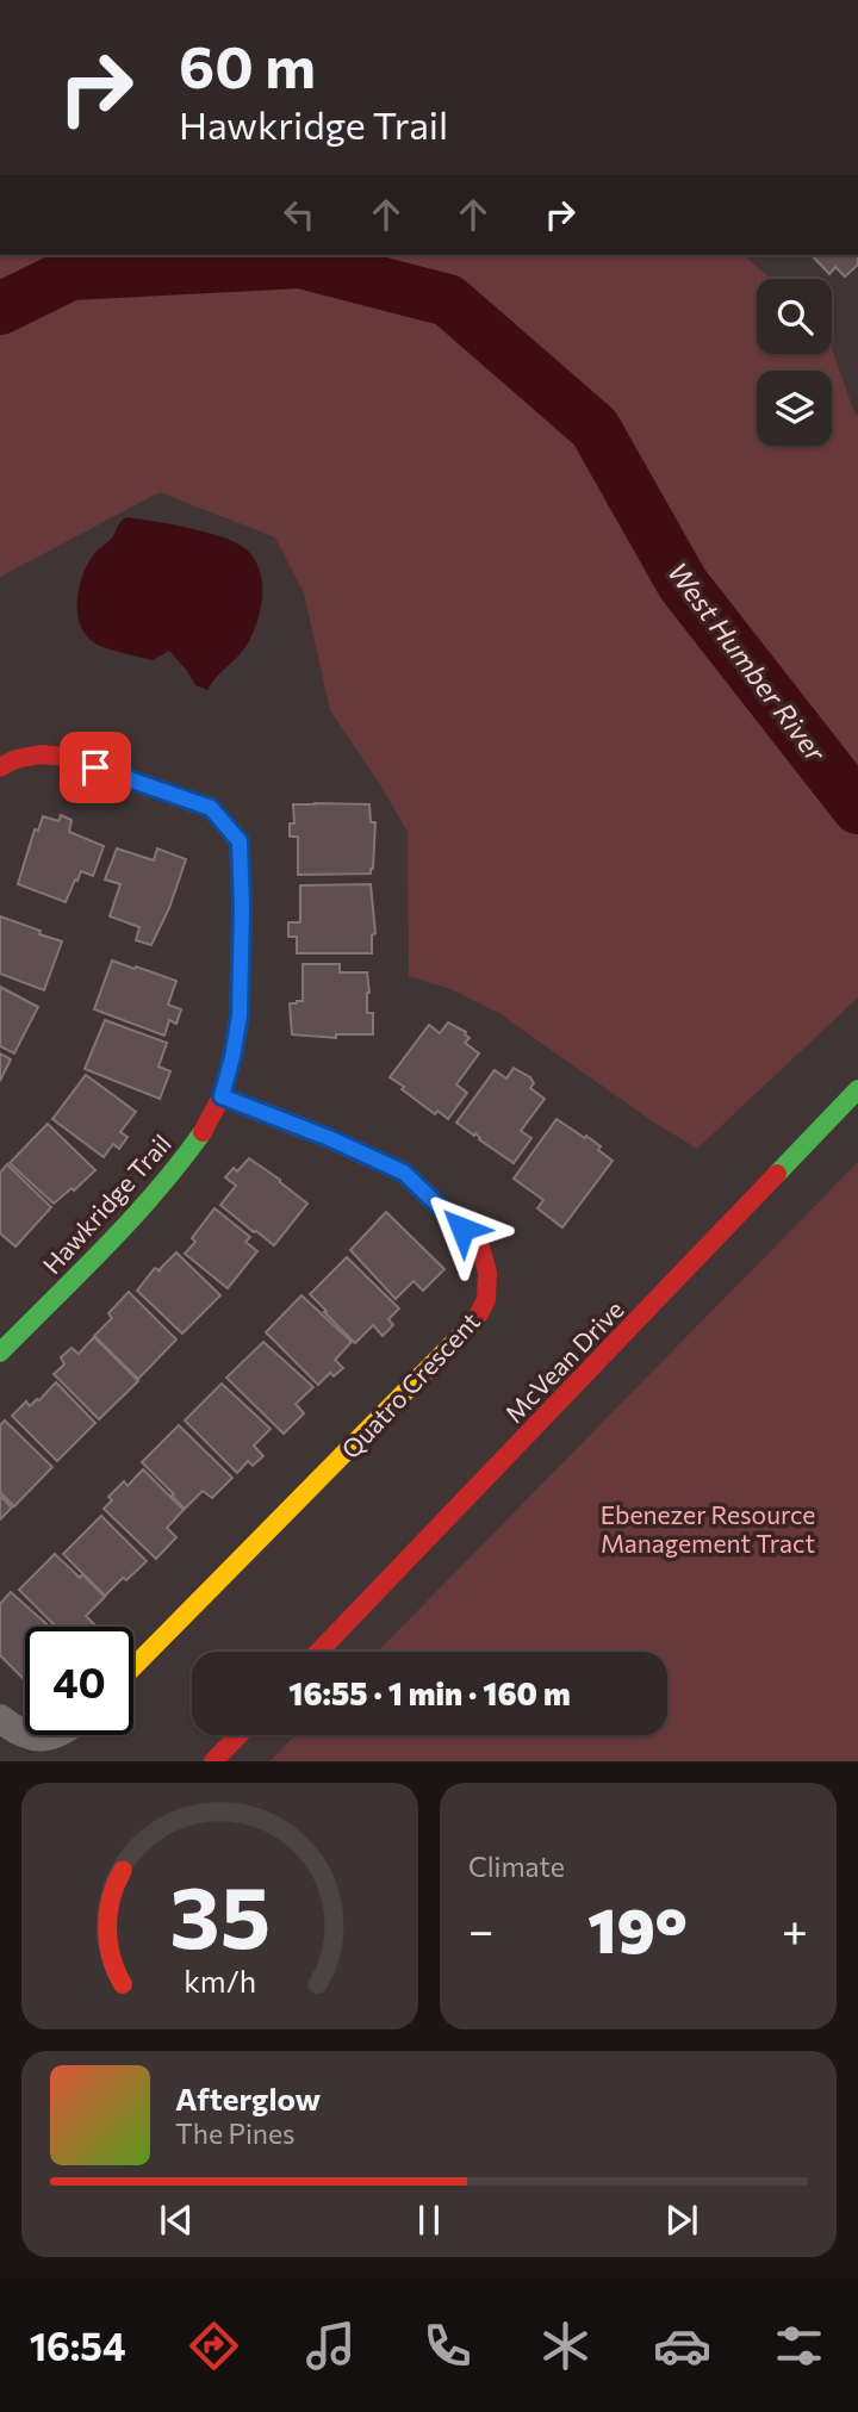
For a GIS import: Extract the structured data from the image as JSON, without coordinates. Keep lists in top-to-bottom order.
{
  "streets": {
    "street": ["Hawkridge Trail", "McVean Drive", "Quatro Crescent"]
  },
  "crossings": [
    ["Hawkridge Trail", "Quatro Crescent"]
  ],
  "water": ["West Humber River"],
  "parks": ["Ebenezer Resource Management Tract"],
  "page": {
    "turn": ["60 m", "Hawkridge Trail"],
    "limit": "40",
    "trip": "16:55 · 1 min · 160 m",
    "tile": "Climate",
    "heat": ["−", "19°", "+"],
    "song": ["Afterglow", "The Pines"],
    "tabs": "16:54",
    "gauge": ["35", "km/h"]
  }
}
